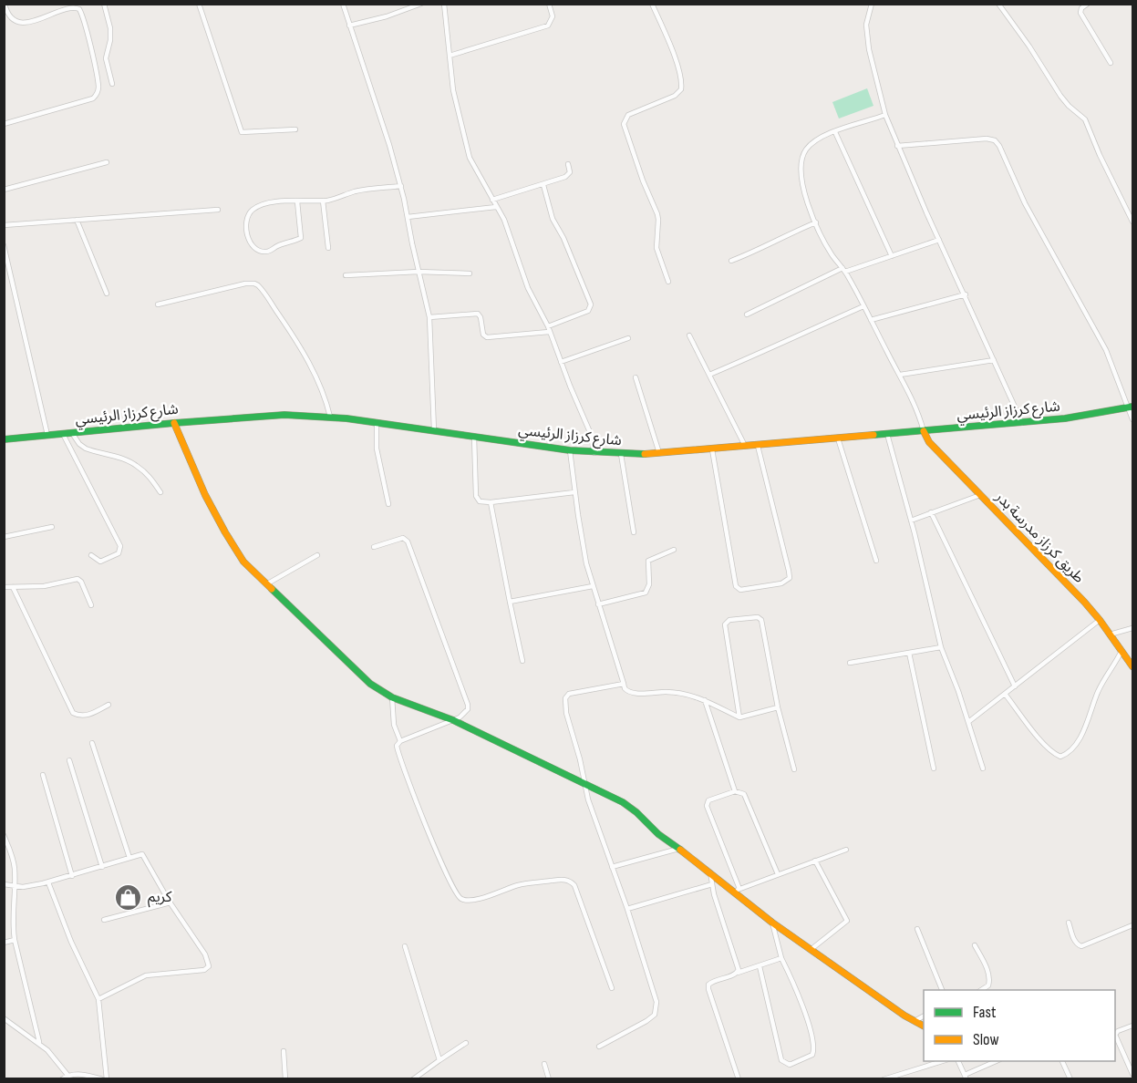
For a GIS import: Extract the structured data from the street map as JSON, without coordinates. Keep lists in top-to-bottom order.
{
  "streets": {
    "street": ["شارع كرزاز الرئيسي", "طريق كرزاز مدرسة بدر"]
  },
  "crossings": [
    ["شارع كرزاز الرئيسي", "طريق كرزاز مدرسة بدر"]
  ],
  "places": {
    "shop": ["كريم"]
  },
  "legend": ["Fast", "Slow"]
}
